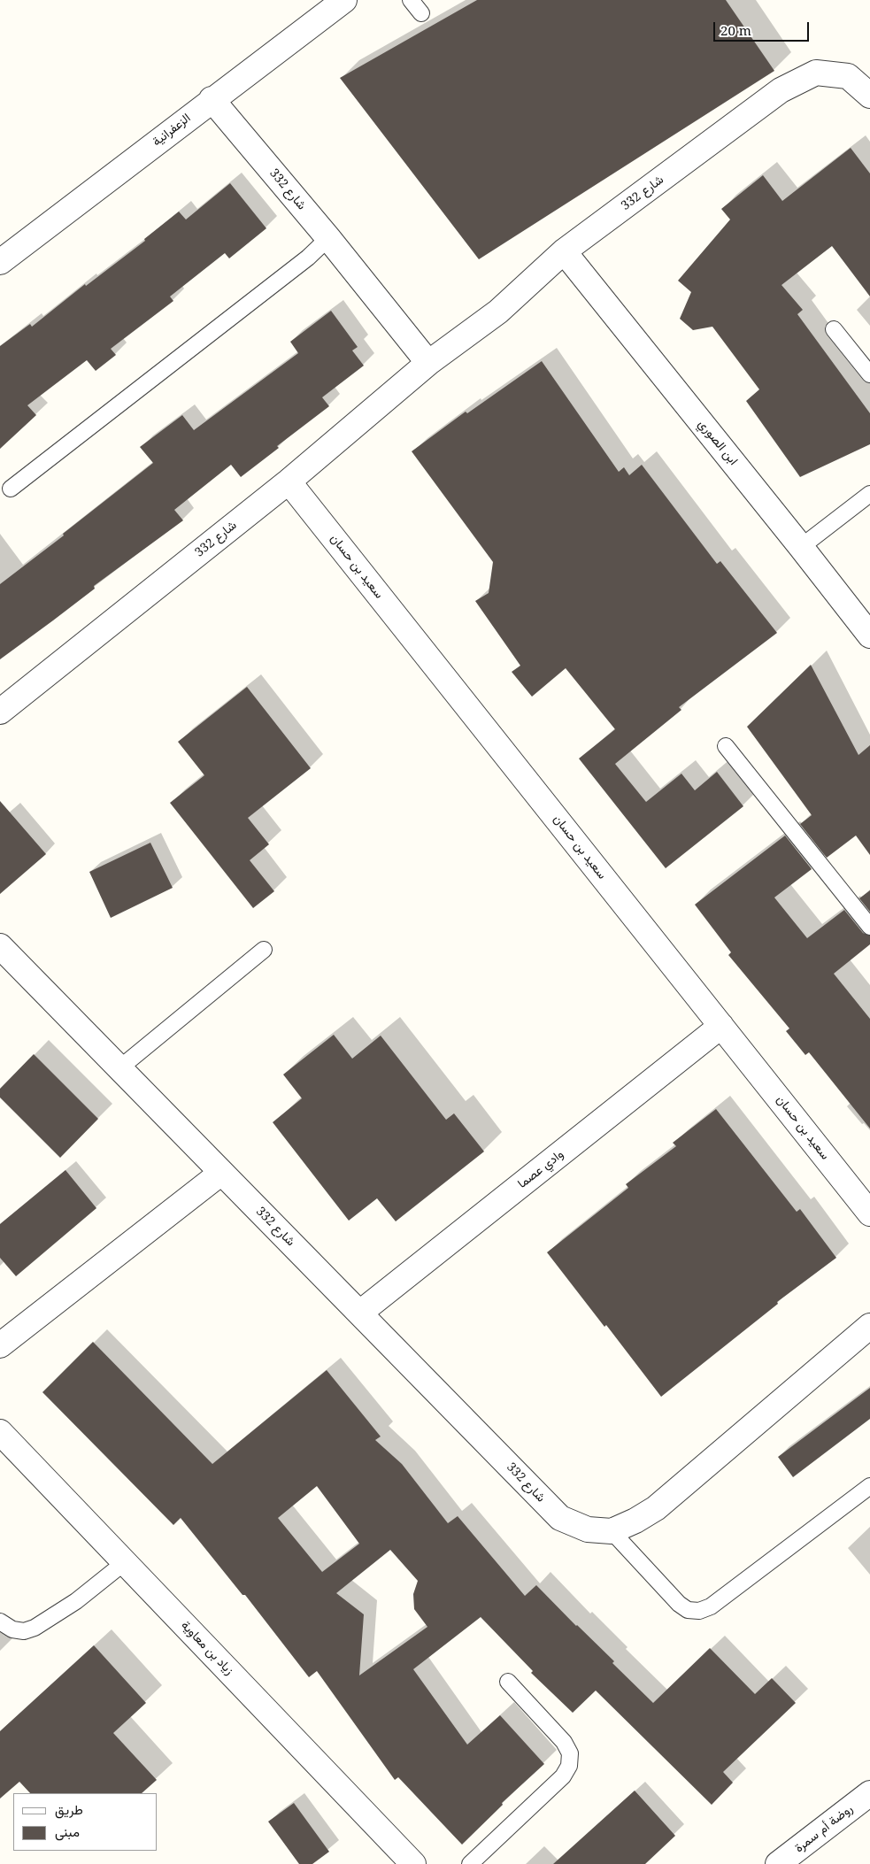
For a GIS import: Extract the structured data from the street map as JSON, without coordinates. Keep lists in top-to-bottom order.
{
  "streets": {
    "street": [
      "الزعفرانية",
      "شارع 332",
      "ابن الصوري",
      "سعيد بن حسان",
      "وادي عصما",
      "زياد بن معاوية",
      "روضة أم سمرة"
    ]
  },
  "crossings": [
    ["الزعفرانية", "شارع 332"],
    ["شارع 332", "ابن الصوري"],
    ["شارع 332", "سعيد بن حسان"],
    ["شارع 332", "وادي عصما"],
    ["سعيد بن حسان", "وادي عصما"]
  ],
  "legend": ["طريق", "مبنى"],
  "scale_bar": "20 m"
}
